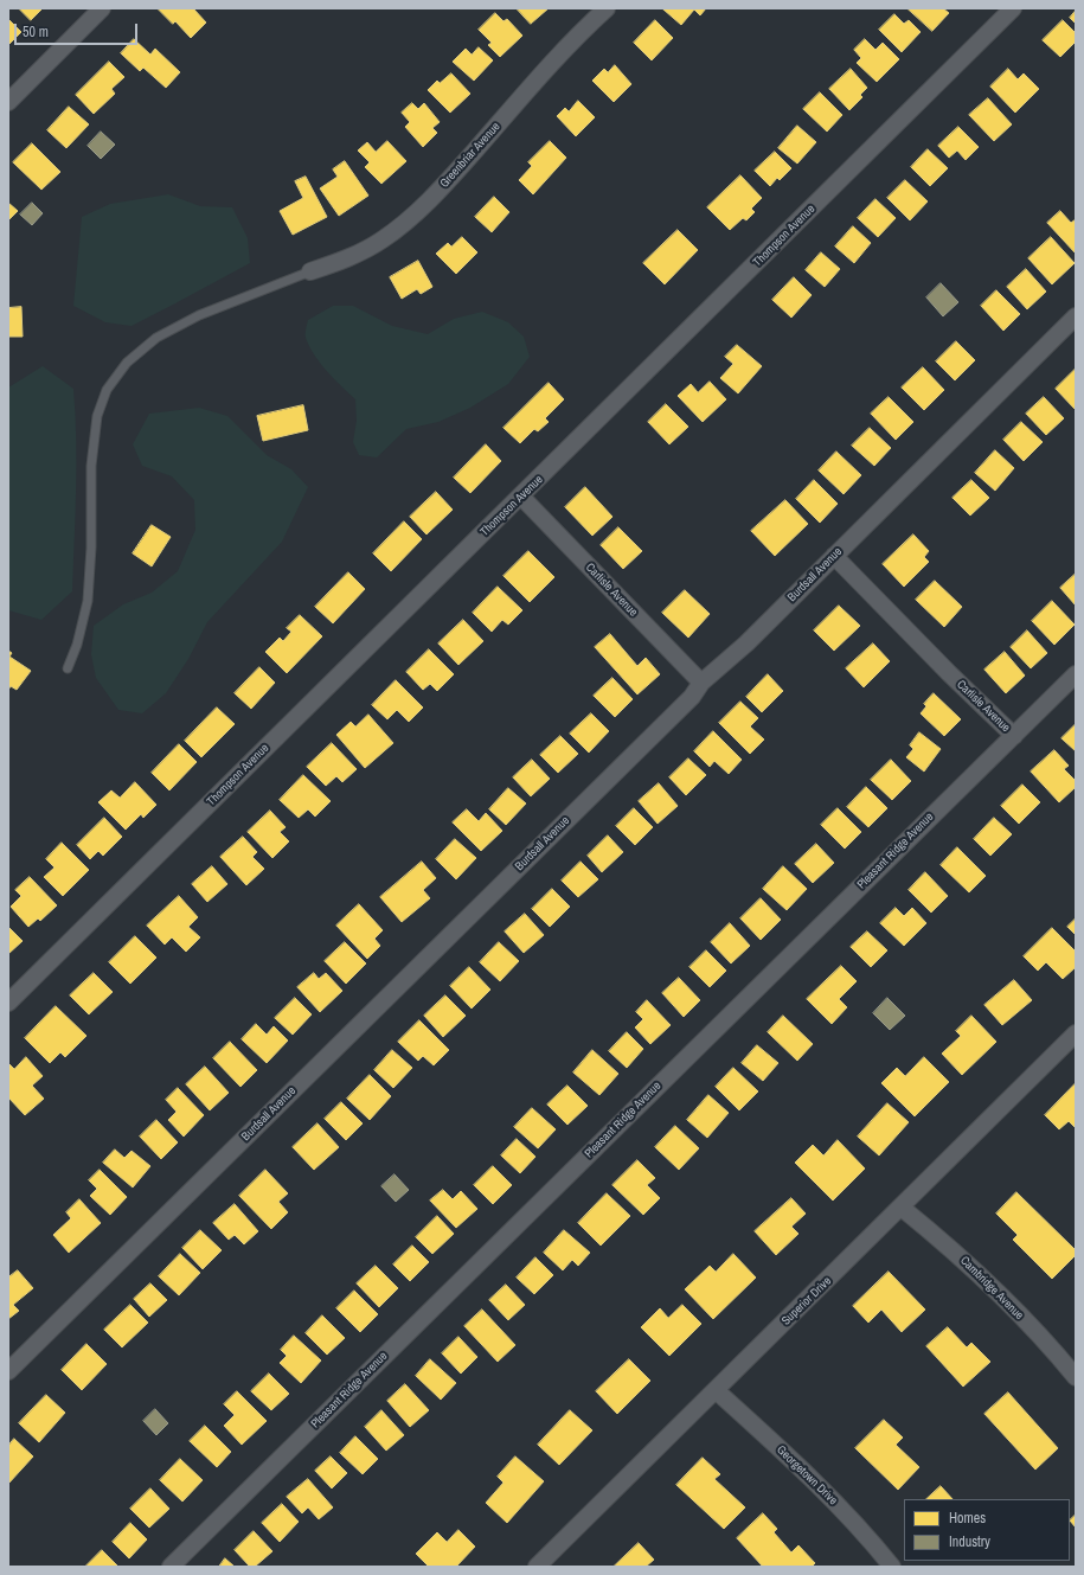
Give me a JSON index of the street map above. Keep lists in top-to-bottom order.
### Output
{
  "streets": {
    "street": [
      "Greenbriar Avenue",
      "Thompson Avenue",
      "Burdsall Avenue",
      "Carlisle Avenue",
      "Pleasant Ridge Avenue",
      "Cambridge Avenue",
      "Superior Drive",
      "Georgetown Drive"
    ]
  },
  "crossings": [
    ["Thompson Avenue", "Carlisle Avenue"],
    ["Burdsall Avenue", "Carlisle Avenue"],
    ["Carlisle Avenue", "Pleasant Ridge Avenue"],
    ["Cambridge Avenue", "Superior Drive"],
    ["Superior Drive", "Georgetown Drive"]
  ],
  "legend": ["Homes", "Industry"],
  "scale_bar": "50 m"
}
